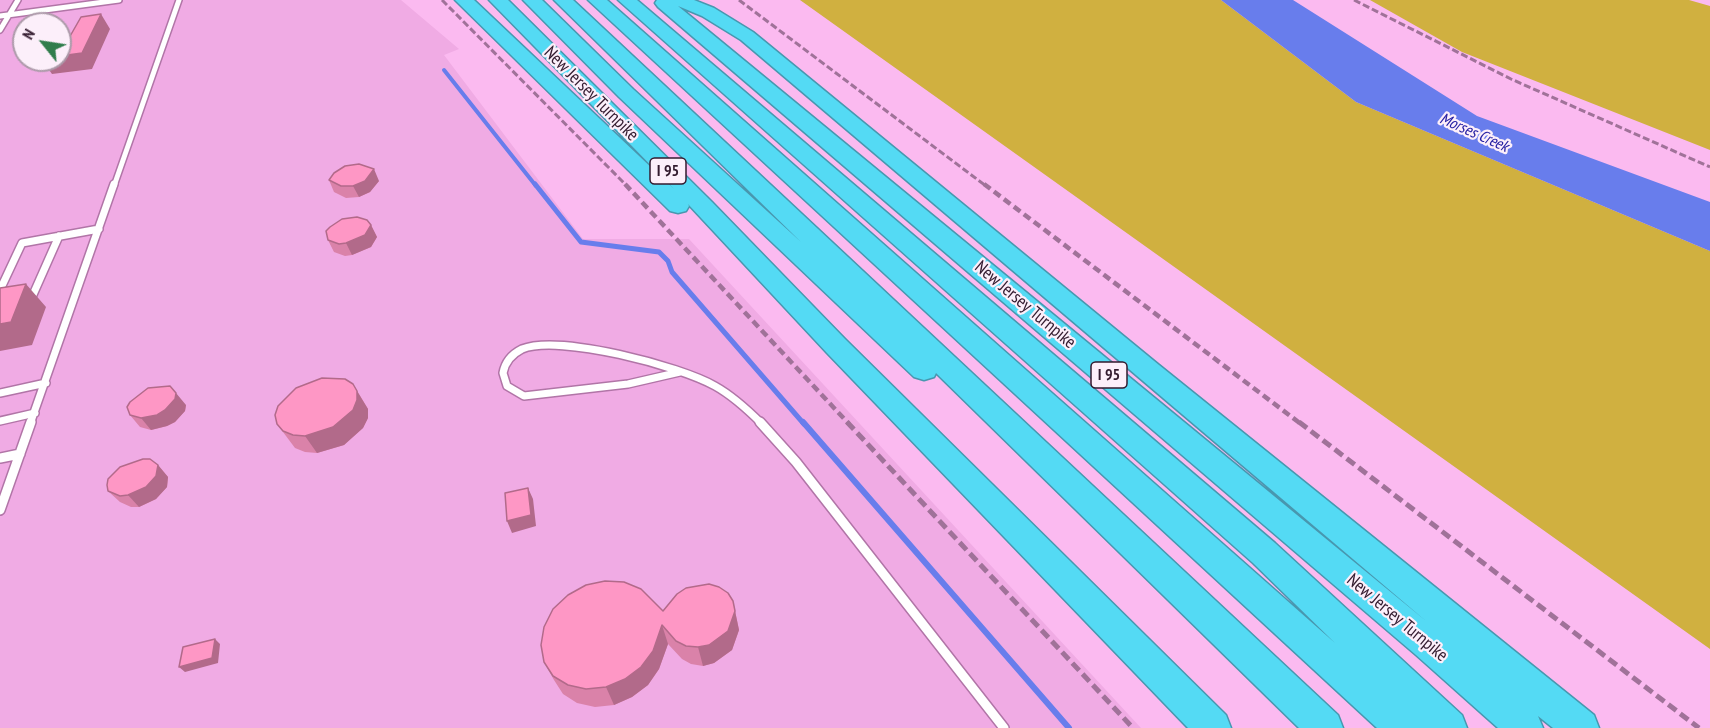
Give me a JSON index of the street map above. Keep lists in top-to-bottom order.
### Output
{
  "streets": {
    "highway": ["New Jersey Turnpike", "I 95"]
  },
  "water": ["Morses Creek"],
  "north": "top left"
}
